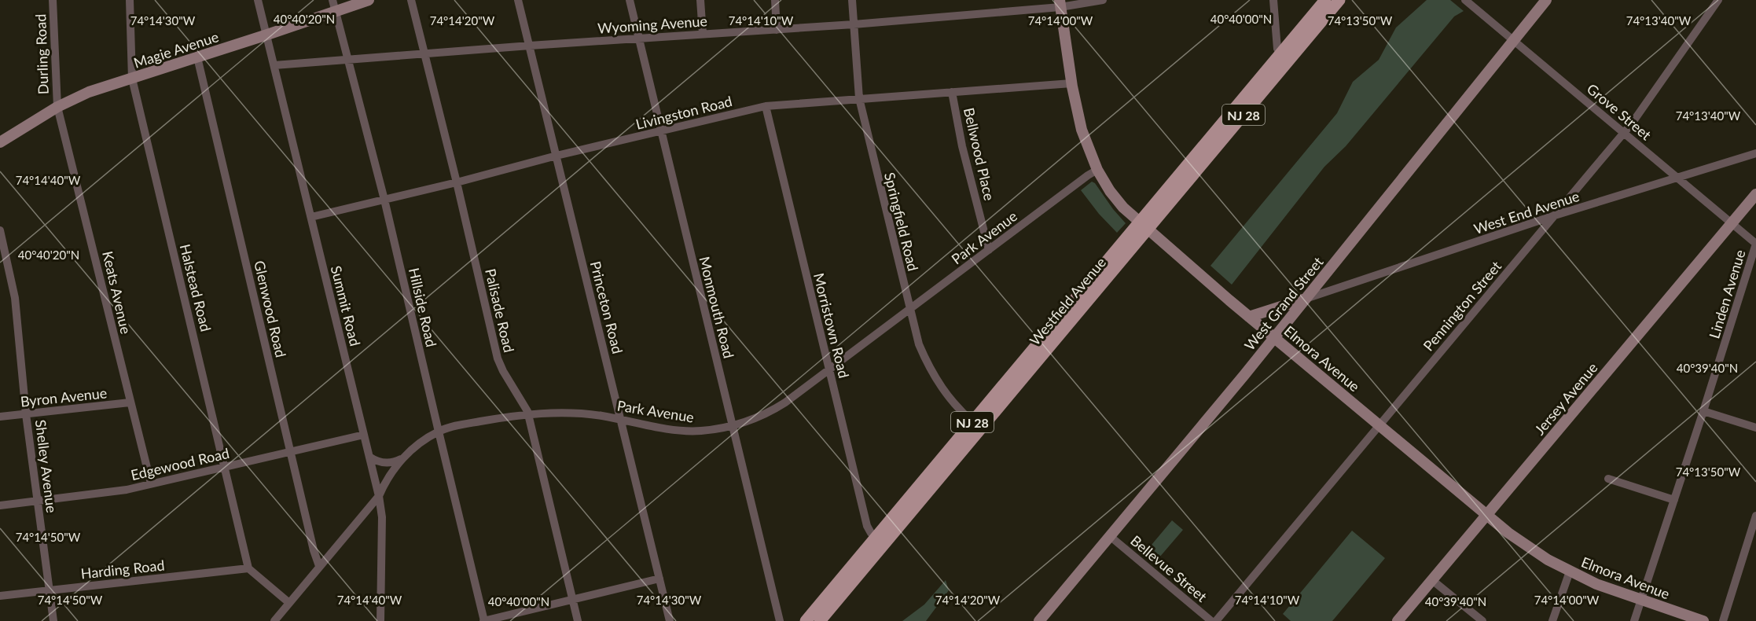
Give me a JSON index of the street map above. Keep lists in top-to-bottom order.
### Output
{
  "streets": {
    "main road": ["NJ 28", "Westfield Avenue"],
    "street": [
      "Wyoming Avenue",
      "Magie Avenue",
      "Durling Road",
      "Grove Street",
      "Livingston Road",
      "Bellwood Place",
      "West End Avenue",
      "Springfield Road",
      "Park Avenue",
      "Halstead Road",
      "Keats Avenue",
      "Linden Avenue",
      "West Grand Street",
      "Summit Road",
      "Pennington Street",
      "Hillside Road",
      "Princeton Road",
      "Monmouth Road",
      "Glenwood Road",
      "Palisade Road",
      "Morristown Road",
      "Elmora Avenue",
      "Byron Avenue",
      "Jersey Avenue",
      "Edgewood Road",
      "Shelley Avenue",
      "Bellevue Street",
      "Harding Road"
    ]
  },
  "crossings": [
    ["Wyoming Avenue", "Springfield Road"],
    ["Wyoming Avenue", "Summit Road"],
    ["Wyoming Avenue", "Hillside Road"],
    ["Wyoming Avenue", "Princeton Road"],
    ["Wyoming Avenue", "Monmouth Road"],
    ["Wyoming Avenue", "Palisade Road"],
    ["Wyoming Avenue", "Elmora Avenue"],
    ["Magie Avenue", "Durling Road"],
    ["Magie Avenue", "Halstead Road"],
    ["Magie Avenue", "Keats Avenue"],
    ["Magie Avenue", "Summit Road"],
    ["Magie Avenue", "Hillside Road"],
    ["Magie Avenue", "Glenwood Road"],
    ["Durling Road", "Keats Avenue"],
    ["Grove Street", "West End Avenue"],
    ["Grove Street", "Linden Avenue"],
    ["Grove Street", "West Grand Street"],
    ["Grove Street", "Pennington Street"],
    ["Grove Street", "Jersey Avenue"],
    ["Livingston Road", "Bellwood Place"],
    ["Livingston Road", "Springfield Road"],
    ["Livingston Road", "Summit Road"],
    ["Livingston Road", "Hillside Road"],
    ["Livingston Road", "Princeton Road"],
    ["Livingston Road", "Monmouth Road"],
    ["Livingston Road", "Palisade Road"],
    ["Livingston Road", "Morristown Road"],
    ["Livingston Road", "Elmora Avenue"],
    ["Bellwood Place", "Park Avenue"],
    ["West End Avenue", "West Grand Street"],
    ["West End Avenue", "Pennington Street"],
    ["Springfield Road", "Park Avenue"],
    ["Springfield Road", "Westfield Avenue"],
    ["Park Avenue", "Summit Road"],
    ["Park Avenue", "Hillside Road"],
    ["Park Avenue", "Princeton Road"],
    ["Park Avenue", "Monmouth Road"],
    ["Park Avenue", "Glenwood Road"],
    ["Park Avenue", "Palisade Road"],
    ["Park Avenue", "Morristown Road"],
    ["Park Avenue", "Elmora Avenue"],
    ["Halstead Road", "Edgewood Road"],
    ["Halstead Road", "Harding Road"],
    ["Keats Avenue", "Byron Avenue"],
    ["Keats Avenue", "Edgewood Road"],
    ["Linden Avenue", "Elmora Avenue"],
    ["Westfield Avenue", "Morristown Road"],
    ["Westfield Avenue", "Elmora Avenue"],
    ["West Grand Street", "Elmora Avenue"],
    ["West Grand Street", "Bellevue Street"],
    ["Summit Road", "Edgewood Road"],
    ["Pennington Street", "Elmora Avenue"],
    ["Glenwood Road", "Edgewood Road"],
    ["Elmora Avenue", "Jersey Avenue"],
    ["Byron Avenue", "Shelley Avenue"],
    ["Edgewood Road", "Shelley Avenue"],
    ["Shelley Avenue", "Harding Road"]
  ],
  "coordinates": [
    "40°40'20\"N",
    "40°40'00\"N",
    "74°14'30\"W",
    "74°14'20\"W",
    "74°14'10\"W",
    "74°14'00\"W",
    "74°13'50\"W",
    "74°13'40\"W",
    "74°14'40\"W",
    "40°39'40\"N",
    "74°14'50\"W"
  ]
}
